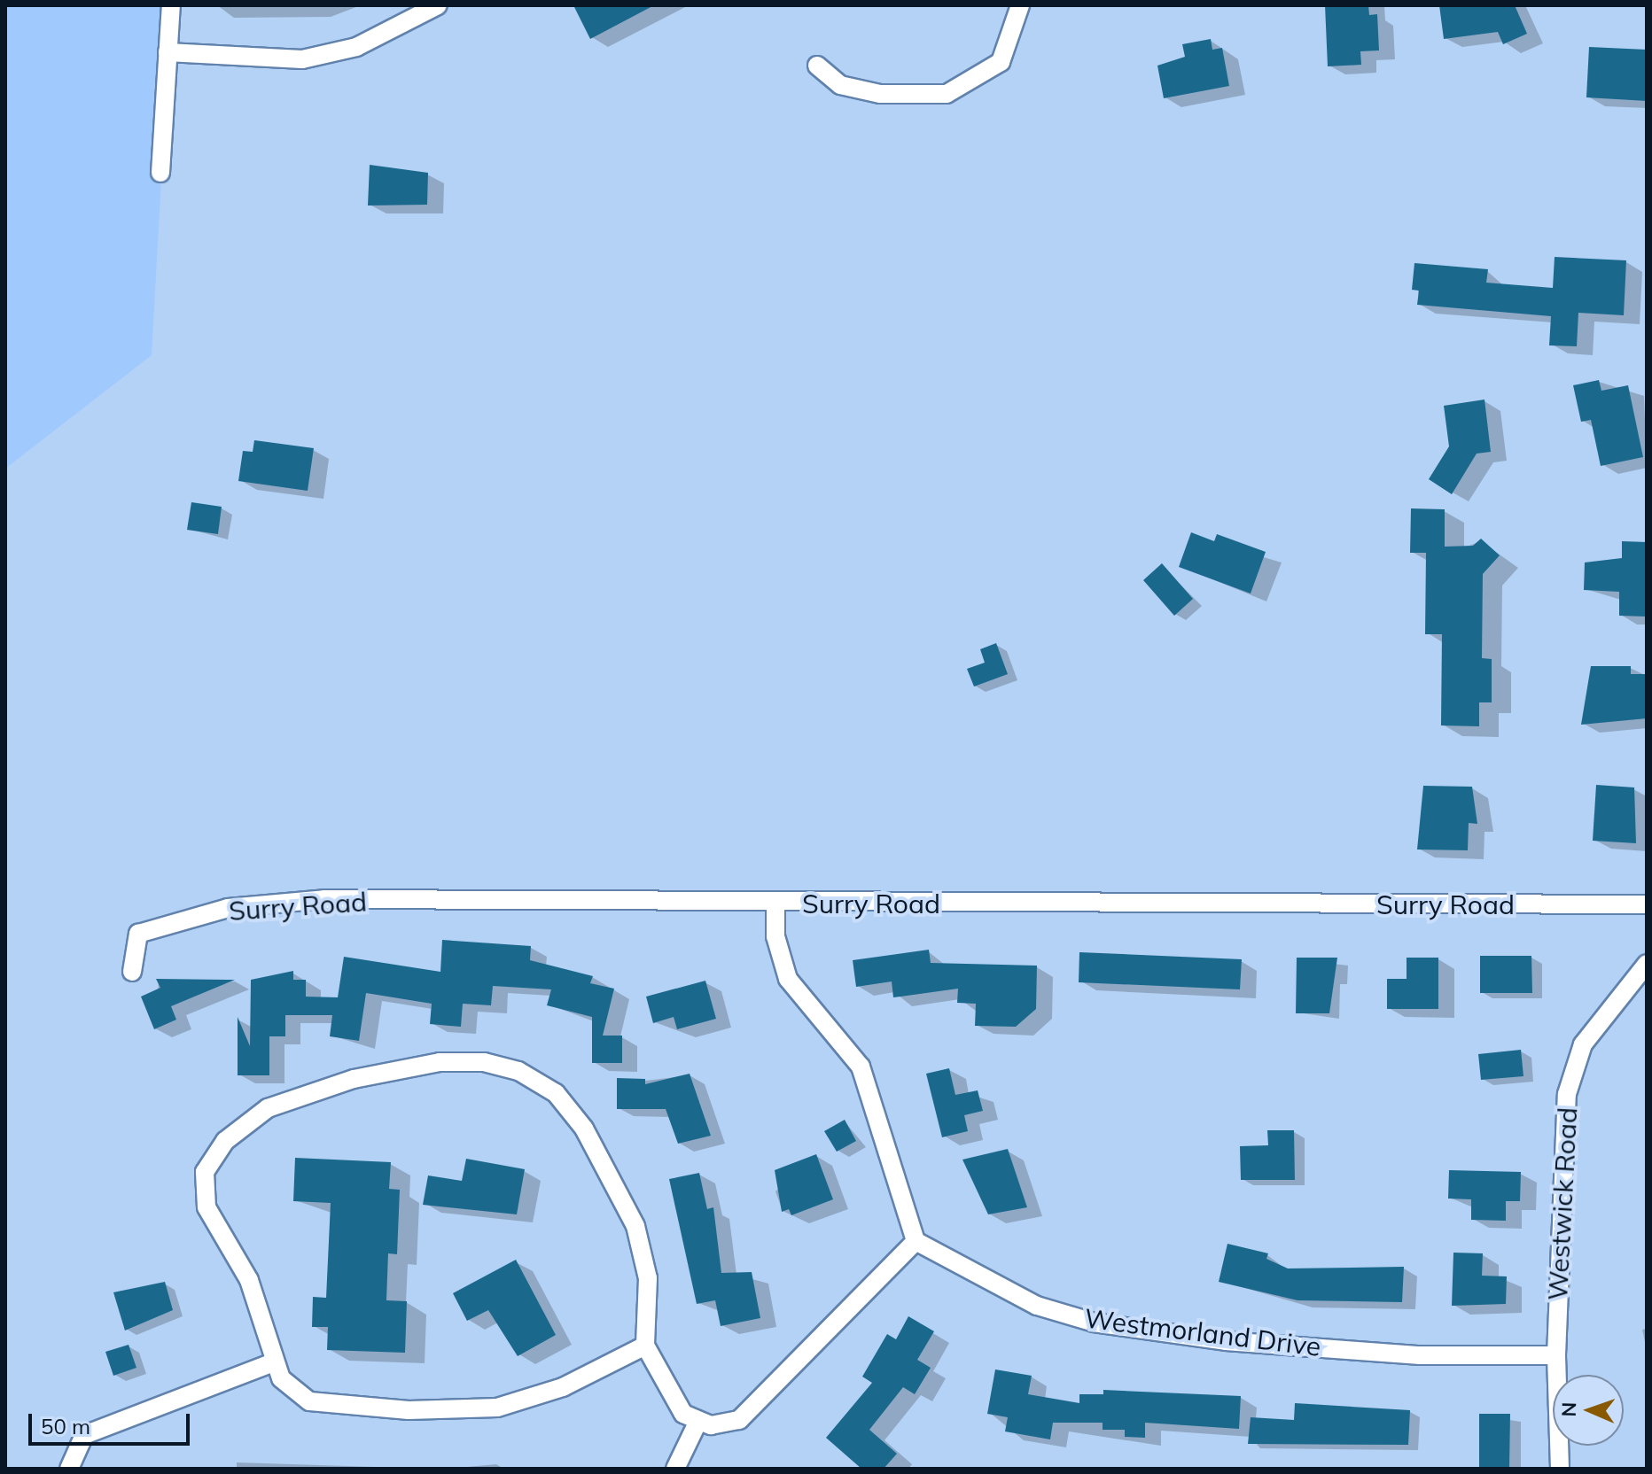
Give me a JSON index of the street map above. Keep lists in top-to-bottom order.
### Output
{
  "streets": {
    "street": ["Surry Road", "Westwick Road", "Westmorland Drive"]
  },
  "crossings": [
    ["Westwick Road", "Westmorland Drive"]
  ],
  "scale_bar": "50 m",
  "north": "left"
}
